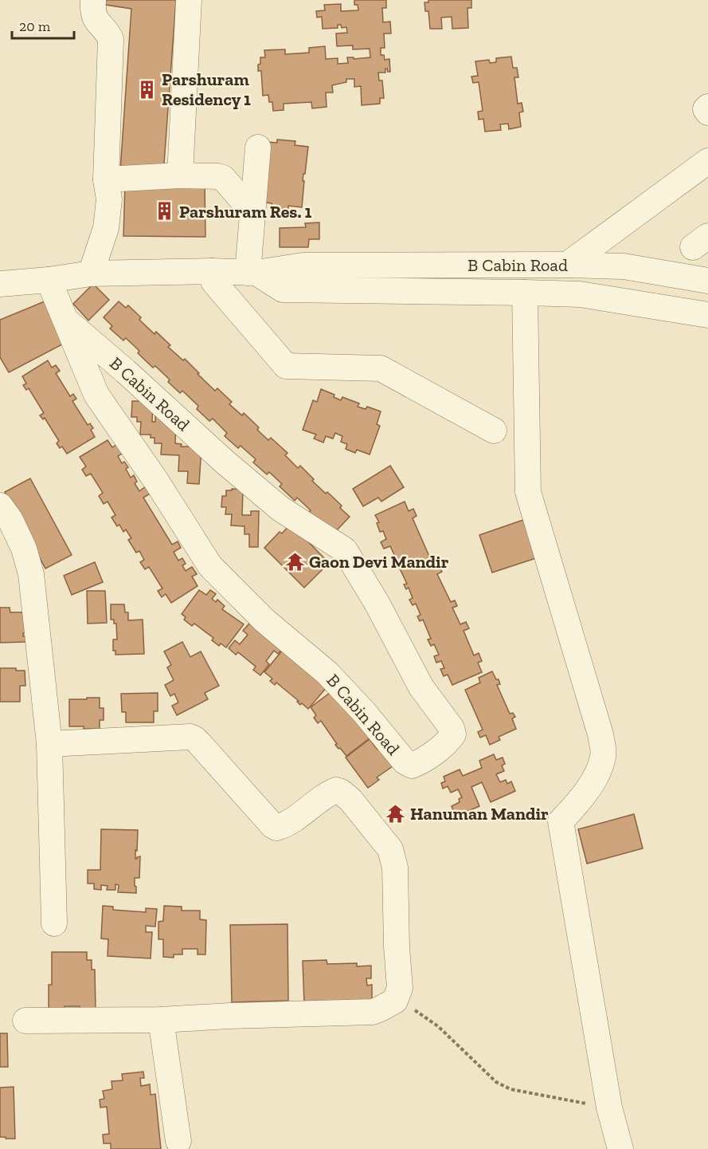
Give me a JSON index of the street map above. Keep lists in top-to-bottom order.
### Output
{
  "streets": {
    "street": ["B Cabin Road"]
  },
  "places": {
    "building": ["Parshuram Residency 1", "Parshuram Res. 1"],
    "temple": ["Gaon Devi Mandir", "Hanuman Mandir"]
  },
  "scale_bar": "20 m"
}
